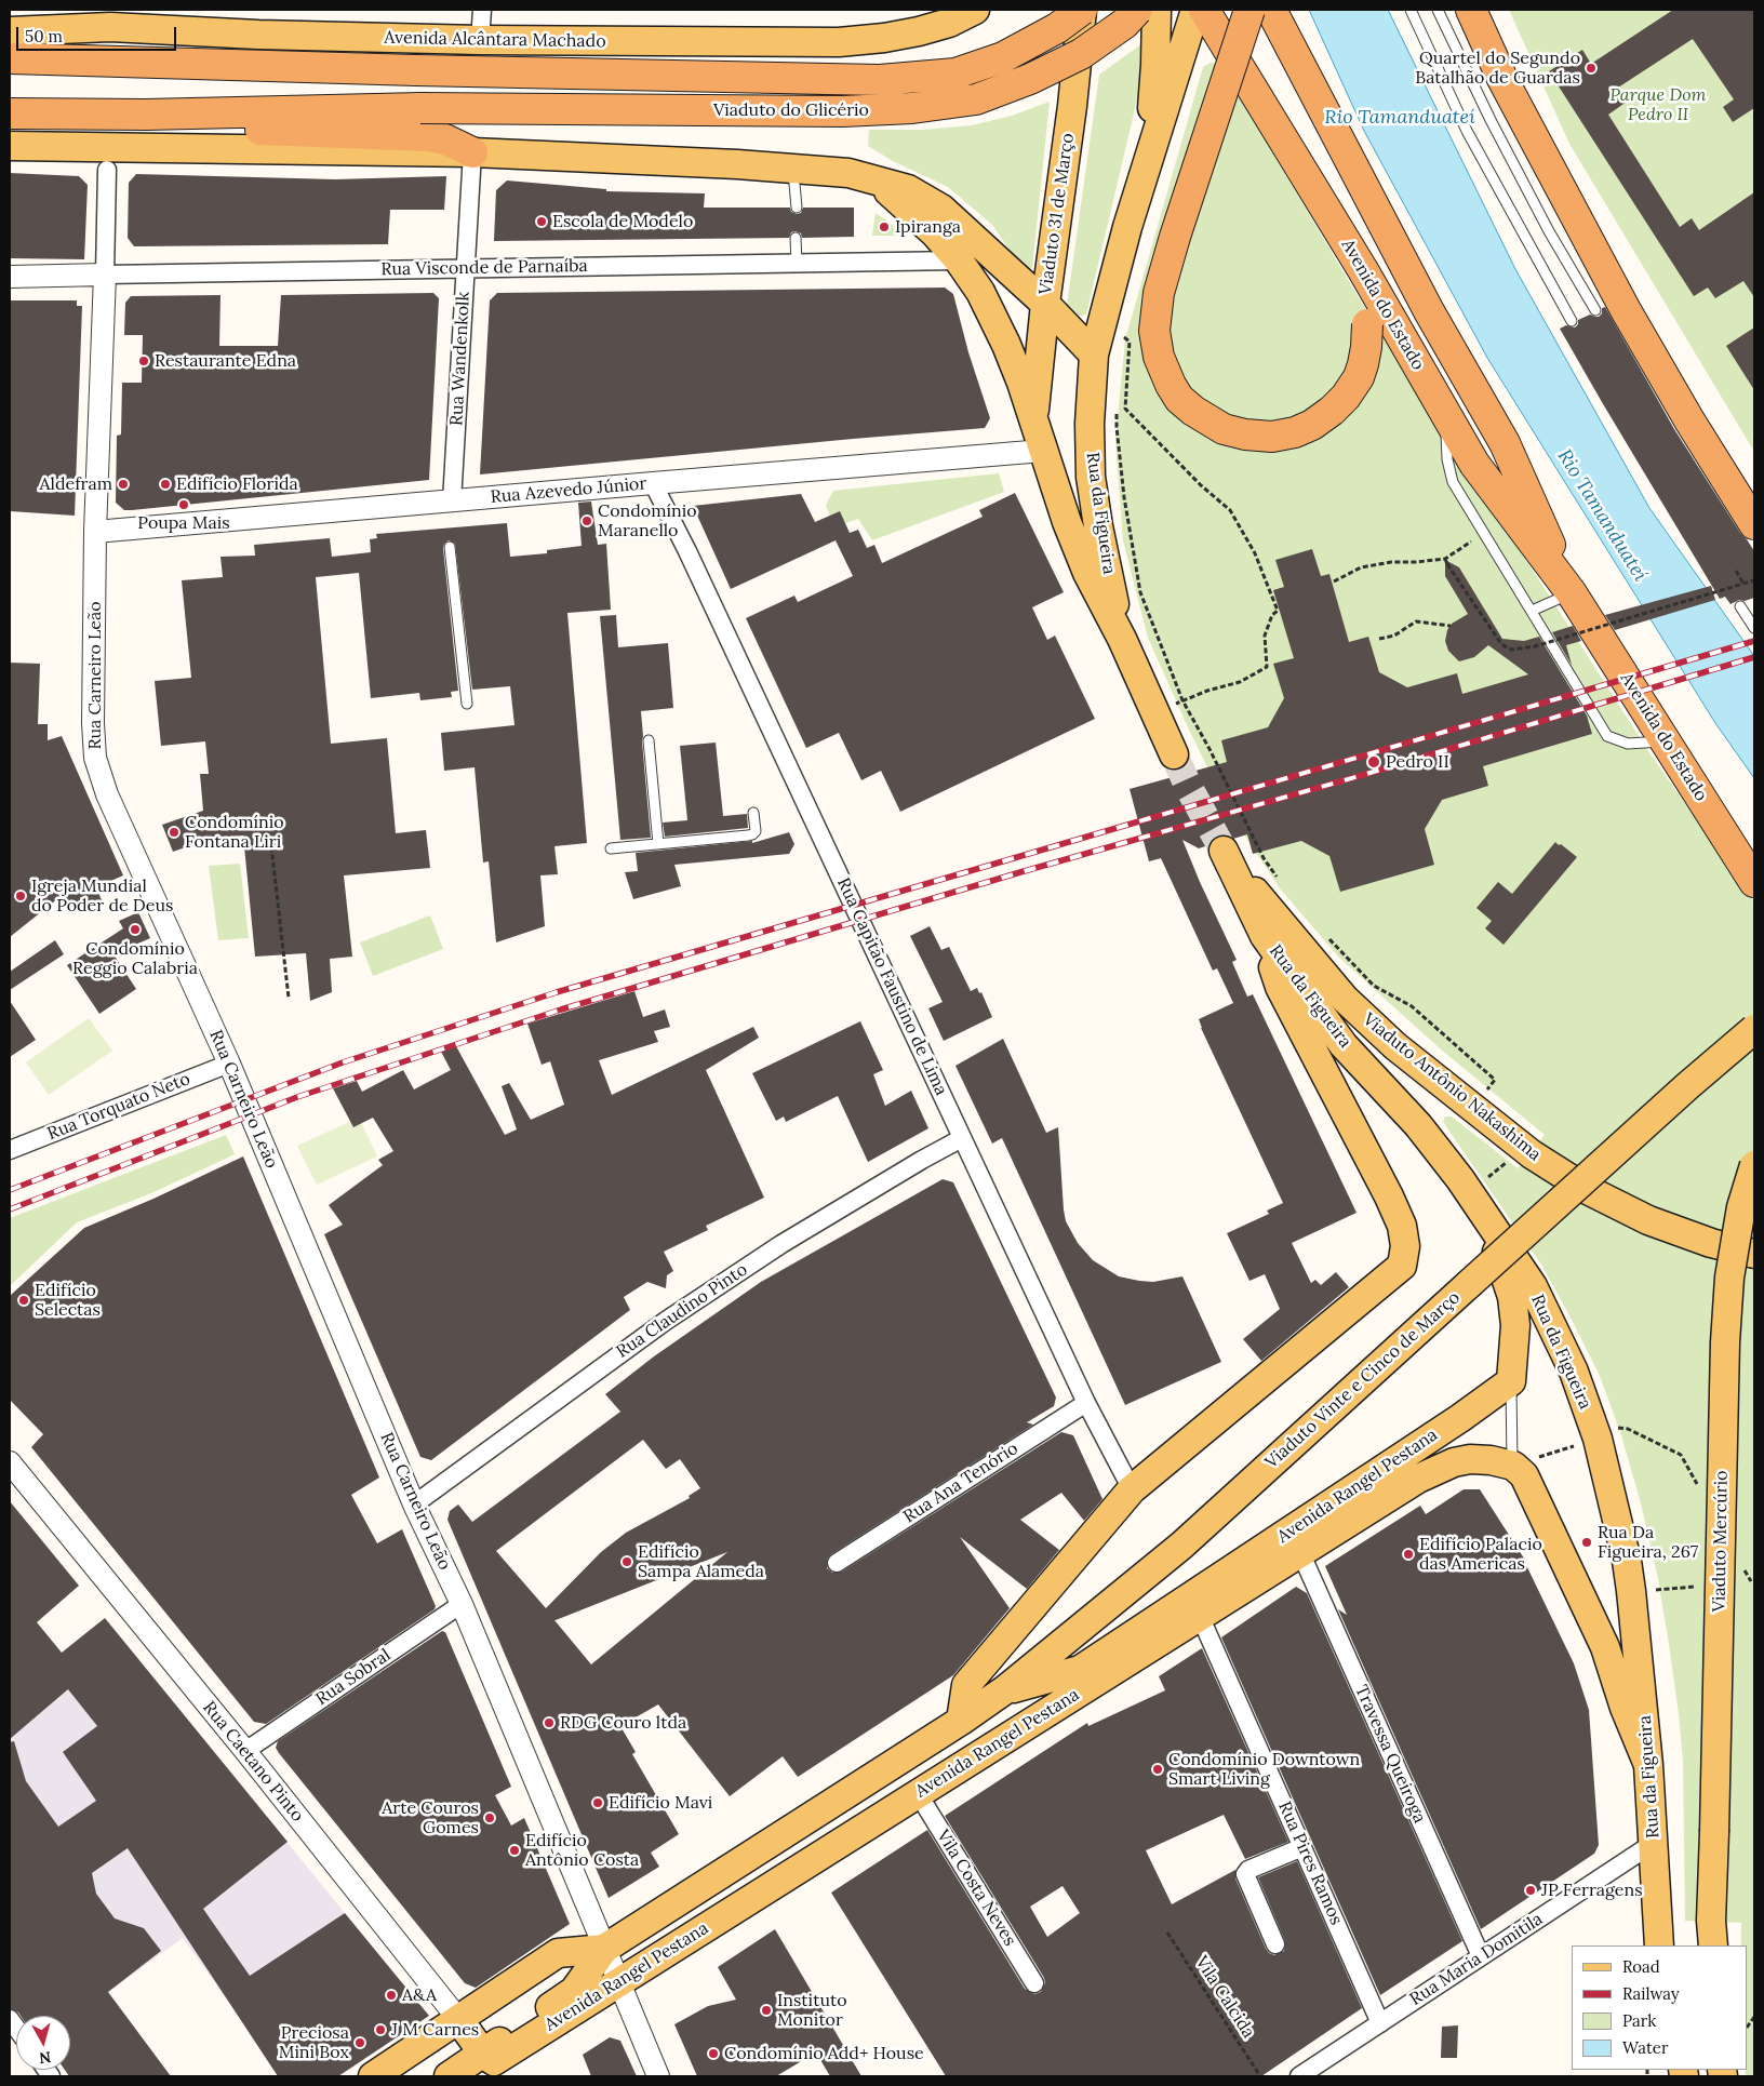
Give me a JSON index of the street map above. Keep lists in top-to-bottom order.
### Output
{
  "streets": {
    "highway": ["Avenida Alcântara Machado", "Viaduto do Glicério", "Avenida do Estado"],
    "main road": [
      "Viaduto 31 de Março",
      "Rua da Figueira",
      "Viaduto Antônio Nakashima",
      "Viaduto Vinte e Cinco de Março",
      "Avenida Rangel Pestana",
      "Viaduto Mercúrio",
      "Rua Caetano Pinto"
    ],
    "street": [
      "Rua Visconde de Parnaíba",
      "Rua Wandenkolk",
      "Rua Azevedo Júnior",
      "Rua Carneiro Leão",
      "Rua Capitão Faustino de Lima",
      "Rua Torquato Neto",
      "Rua Claudino Pinto",
      "Rua Ana Tenório",
      "Rua Sobral",
      "Travessa Queiroga",
      "Rua Pires Ramos",
      "Vila Costa Neves",
      "Rua Maria Domitila"
    ],
    "path": ["Vila Calcida"]
  },
  "crossings": [
    ["Avenida Alcântara Machado", "Viaduto do Glicério"],
    ["Viaduto do Glicério", "Viaduto 31 de Março"],
    ["Viaduto 31 de Março", "Rua da Figueira"],
    ["Rua Visconde de Parnaíba", "Rua Wandenkolk"],
    ["Rua Visconde de Parnaíba", "Rua da Figueira"],
    ["Rua Visconde de Parnaíba", "Rua Carneiro Leão"],
    ["Rua Wandenkolk", "Rua Azevedo Júnior"],
    ["Rua Azevedo Júnior", "Rua da Figueira"],
    ["Rua Azevedo Júnior", "Rua Carneiro Leão"],
    ["Rua Azevedo Júnior", "Rua Capitão Faustino de Lima"],
    ["Rua da Figueira", "Viaduto Antônio Nakashima"],
    ["Rua da Figueira", "Rua Maria Domitila"],
    ["Rua Carneiro Leão", "Rua Torquato Neto"],
    ["Rua Carneiro Leão", "Rua Claudino Pinto"],
    ["Rua Carneiro Leão", "Avenida Rangel Pestana"],
    ["Rua Carneiro Leão", "Rua Sobral"],
    ["Rua Capitão Faustino de Lima", "Rua Claudino Pinto"],
    ["Rua Capitão Faustino de Lima", "Rua Ana Tenório"],
    ["Viaduto Vinte e Cinco de Março", "Avenida Rangel Pestana"],
    ["Avenida Rangel Pestana", "Travessa Queiroga"],
    ["Avenida Rangel Pestana", "Rua Caetano Pinto"],
    ["Avenida Rangel Pestana", "Rua Pires Ramos"],
    ["Avenida Rangel Pestana", "Vila Costa Neves"],
    ["Rua Sobral", "Rua Caetano Pinto"],
    ["Travessa Queiroga", "Rua Maria Domitila"],
    ["Rua Pires Ramos", "Rua Maria Domitila"]
  ],
  "water": ["Rio Tamanduateí"],
  "parks": ["Parque Dom Pedro II"],
  "places": [
    "Quartel do Segundo Batalhão de Guardas",
    "Escola de Modelo",
    "Ipiranga",
    "Restaurante Edna",
    "Aldefram",
    "Edifício Florida",
    "Poupa Mais",
    "Condomínio Maranello",
    "Pedro II",
    "Condomínio Fontana Liri",
    "Igreja Mundial do Poder de Deus",
    "Condomínio Reggio Calabria",
    "Edifício Selectas",
    "Rua Da Figueira, 267",
    "Edifício Palacio das Americas",
    "Edifício Sampa Alameda",
    "RDG Couro ltda",
    "Condomínio Downtown Smart Living",
    "Edifício Mavi",
    "Arte Couros Gomes",
    "Edifício Antônio Costa",
    "JP Ferragens",
    "A&A",
    "Instituto Monitor",
    "J M Carnes",
    "Preciosa Mini Box",
    "Condomínio Add+ House"
  ],
  "legend": [
    "Road",
    "Railway",
    "Park",
    "Water"
  ],
  "scale_bar": "50 m",
  "north": "bottom"
}
